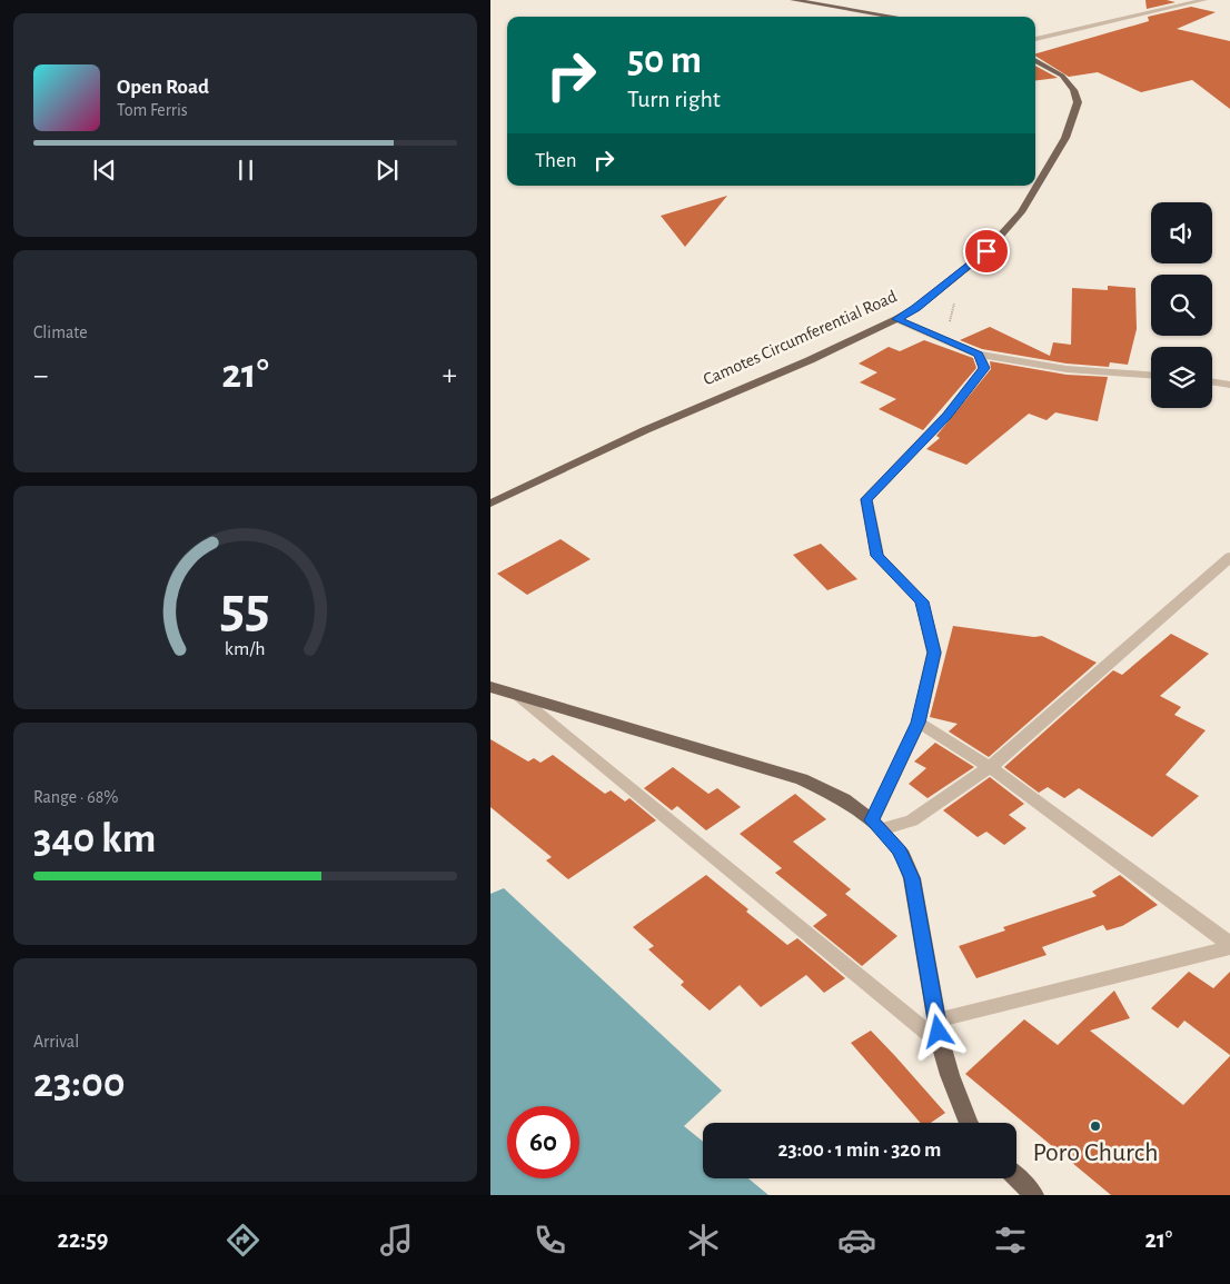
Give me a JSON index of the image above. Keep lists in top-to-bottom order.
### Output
{
  "streets": {
    "main road": ["Camotes Circumferential Road"]
  },
  "places": ["Poro Church"],
  "page": {
    "turn": ["50 m", "Turn right"],
    "song": ["Open Road", "Tom Ferris"],
    "then": "Then",
    "tile": [
      "Climate",
      ["Range · 68%", "340 km"],
      ["Arrival", "23:00"]
    ],
    "heat": ["−", "21°", "+"],
    "limit": "60",
    "trip": "23:00 · 1 min · 320 m",
    "tabs": ["22:59", "21°"],
    "gauge": ["55", "km/h"]
  }
}
